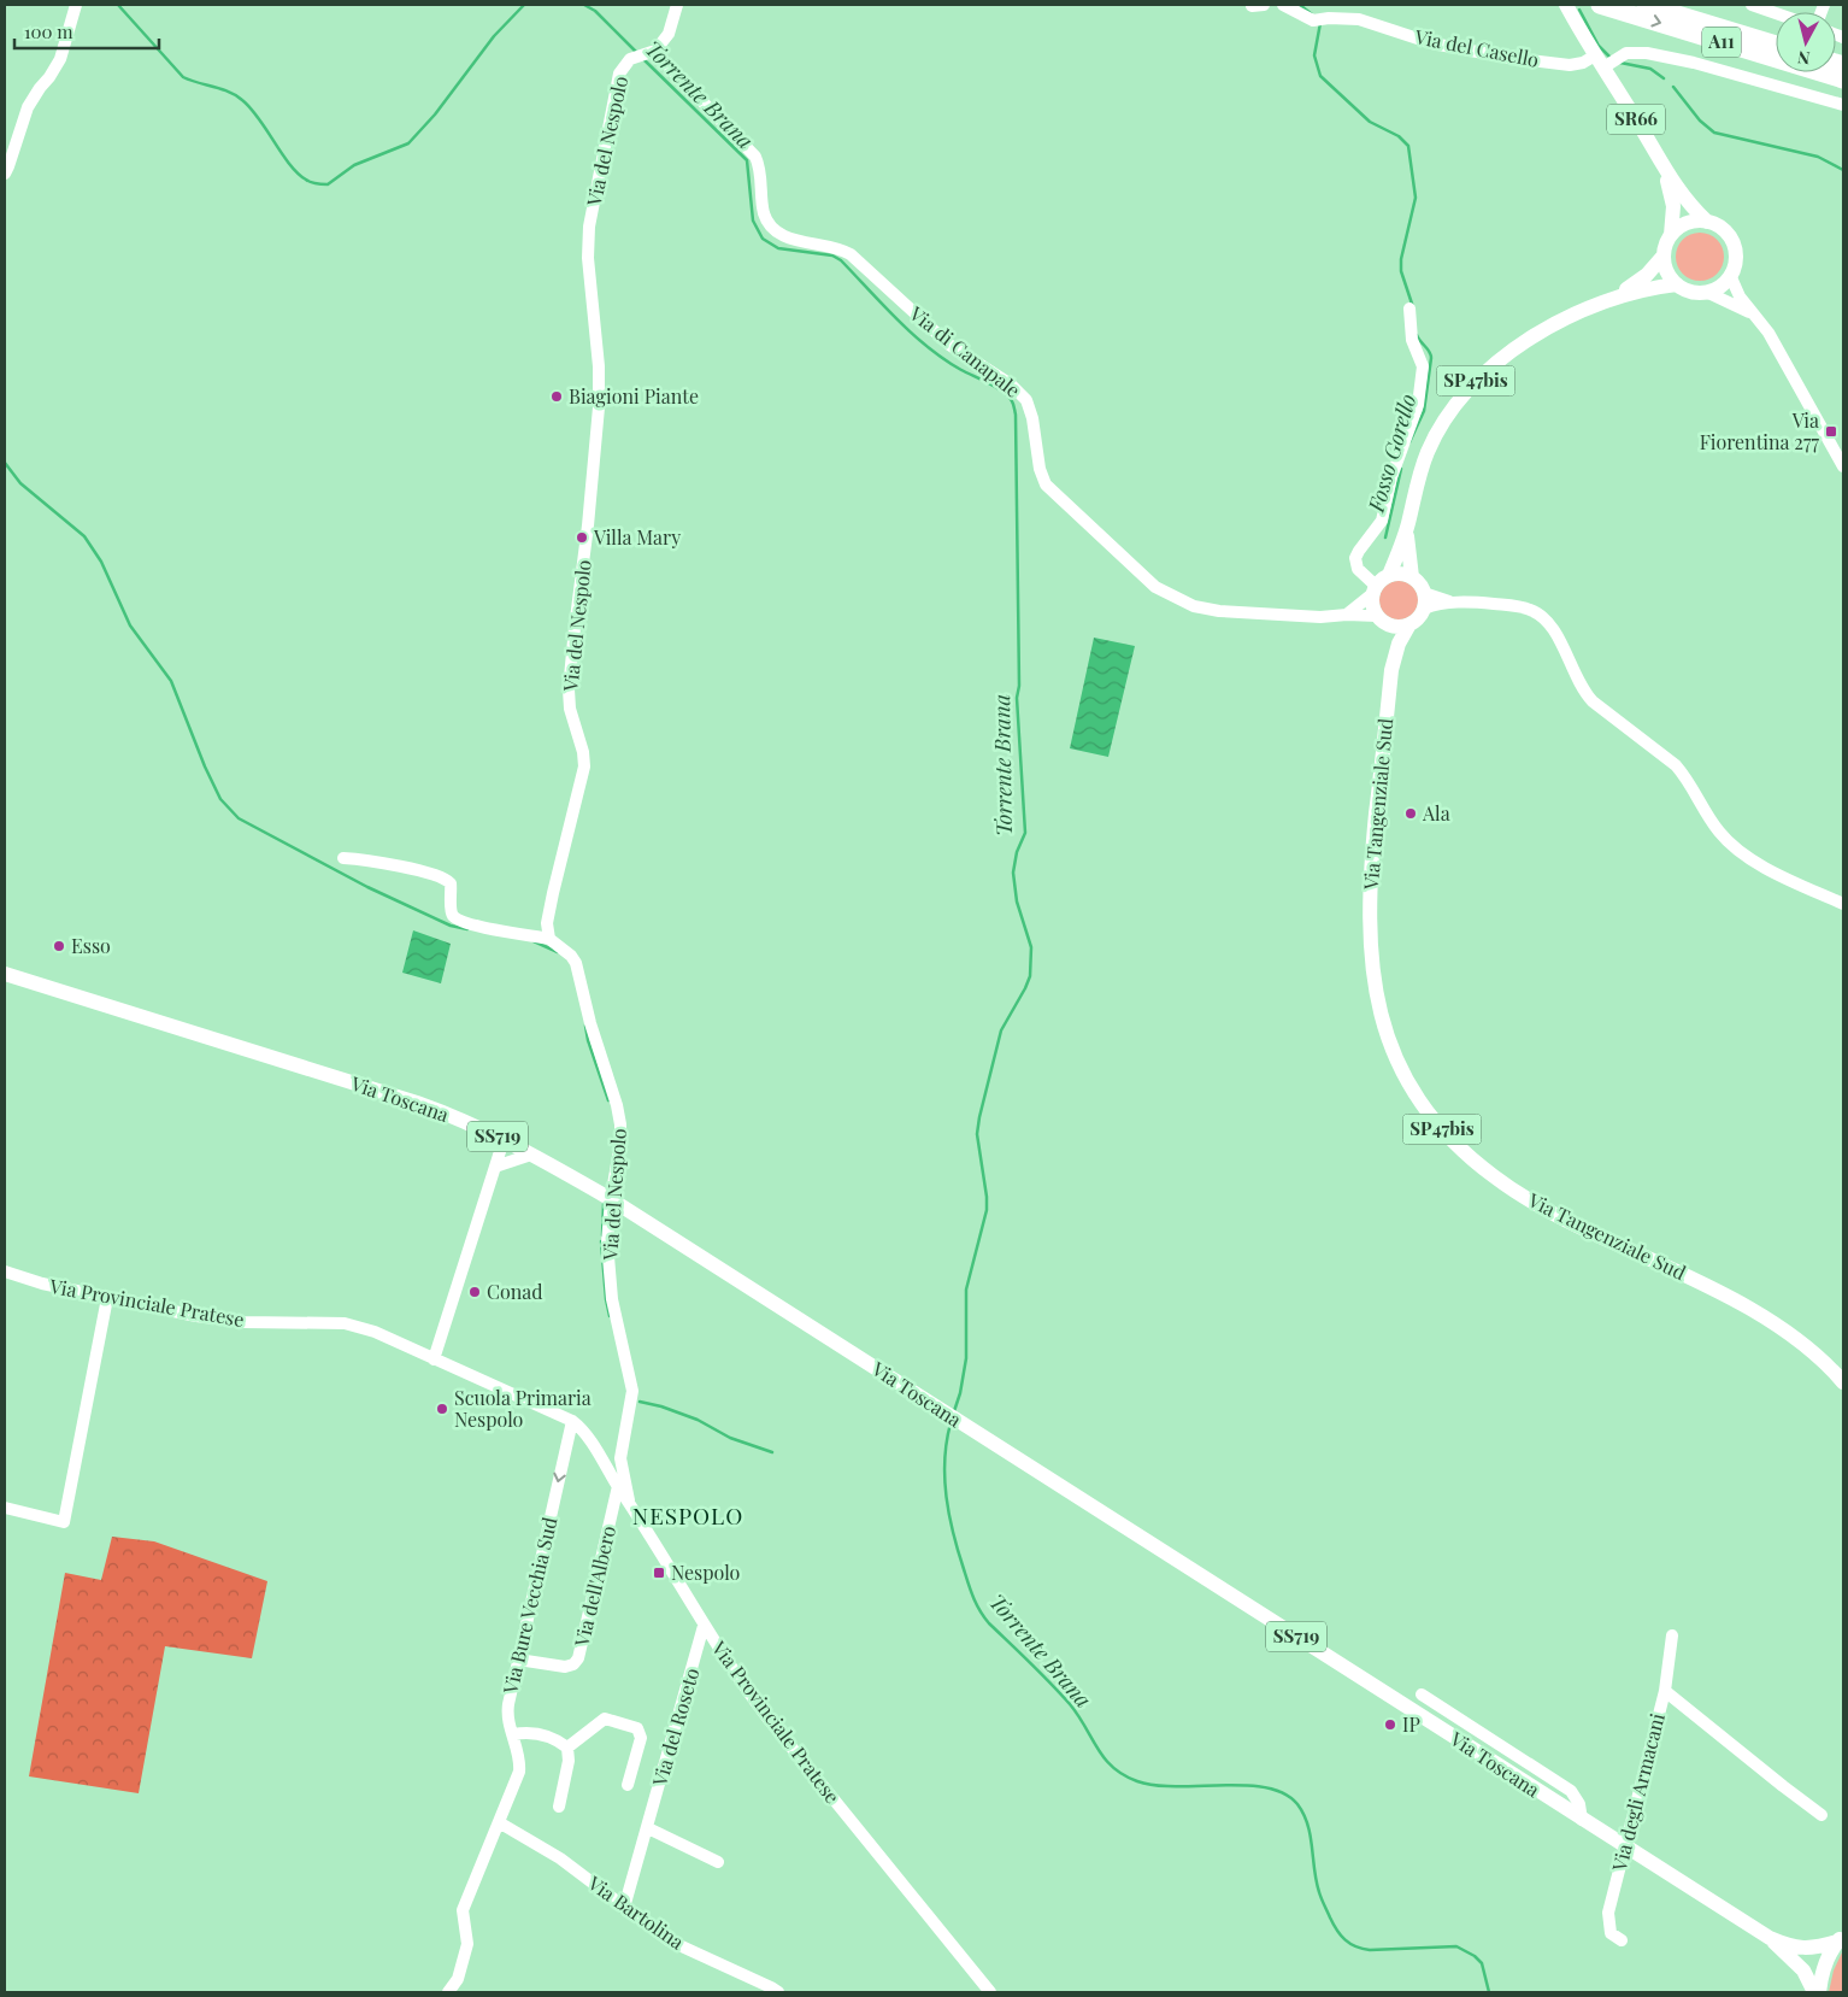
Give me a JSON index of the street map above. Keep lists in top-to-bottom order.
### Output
{
  "streets": {
    "highway": ["A11"],
    "main road": [
      "SR66",
      "SP47bis",
      "Via Tangenziale Sud",
      "Via Toscana",
      "SS719"
    ],
    "street": [
      "Via del Casello",
      "Via del Nespolo",
      "Via di Canapale",
      "Via Provinciale Pratese",
      "Via dell'Albero",
      "Via Bure Vecchia Sud",
      "Via del Roseto",
      "Via degli Armacani",
      "Via Bartolina"
    ]
  },
  "crossings": [
    ["Via del Casello", "SR66"],
    ["SR66", "SP47bis"],
    ["Via del Nespolo", "Via di Canapale"],
    ["Via del Nespolo", "Via Toscana"],
    ["Via del Nespolo", "Via Provinciale Pratese"],
    ["Via di Canapale", "SP47bis"],
    ["Via di Canapale", "Via Tangenziale Sud"],
    ["SP47bis", "Via Tangenziale Sud"],
    ["Via Toscana", "SS719"],
    ["Via Toscana", "Via degli Armacani"],
    ["Via Provinciale Pratese", "Via dell'Albero"],
    ["Via Provinciale Pratese", "Via Bure Vecchia Sud"],
    ["Via Provinciale Pratese", "Via del Roseto"],
    ["Via dell'Albero", "Via Bure Vecchia Sud"],
    ["Via Bure Vecchia Sud", "Via Bartolina"],
    ["Via del Roseto", "Via Bartolina"]
  ],
  "one_way": ["Via Bure Vecchia Sud"],
  "districts": ["NESPOLO"],
  "water": ["Torrente Brana", "Fosso Gorello"],
  "places": {
    "other": [
      "Biagioni Piante",
      "Villa Mary",
      "Ala",
      "Esso",
      "Conad",
      "Scuola Primaria Nespolo",
      "IP"
    ],
    "transit": ["Via Fiorentina 277", "Nespolo"]
  },
  "scale_bar": "100 m",
  "north": "bottom"
}
